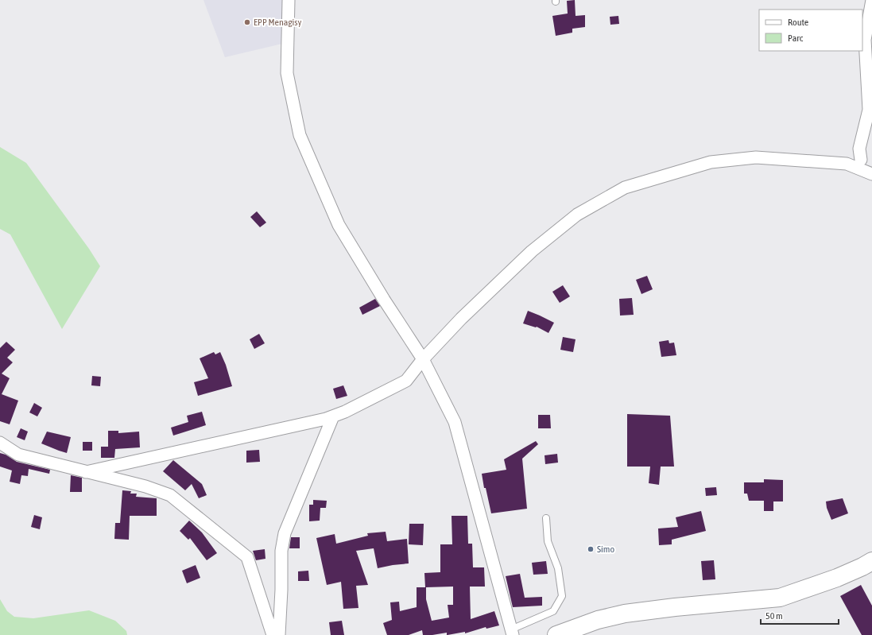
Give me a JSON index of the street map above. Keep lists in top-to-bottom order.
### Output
{
  "places": ["EPP Menagisy", "Simo"],
  "legend": ["Route", "Parc"],
  "scale_bar": "50 m"
}
